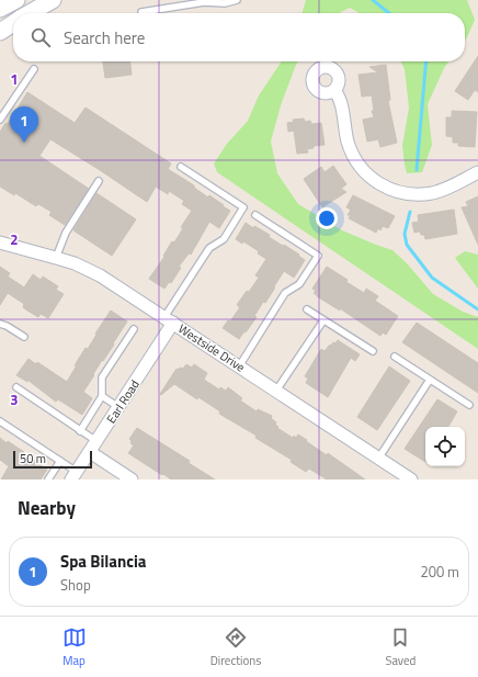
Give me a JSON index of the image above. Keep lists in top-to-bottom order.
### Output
{
  "streets": {
    "street": ["Westside Drive", "Earl Road"]
  },
  "crossings": [
    ["Westside Drive", "Earl Road"]
  ],
  "scale_bar": "50 m",
  "page": {
    "search": "Search here",
    "pins": "1",
    "scale": "50 m",
    "heading": "Nearby",
    "list": [
      {
        "mark": "1",
        "name": "Spa Bilancia",
        "note": "Shop",
        "value": "200 m"
      }
    ],
    "nav": ["Map", "Directions", "Saved"]
  },
  "grid": {
    "rows": ["1", "2", "3"]
  }
}
